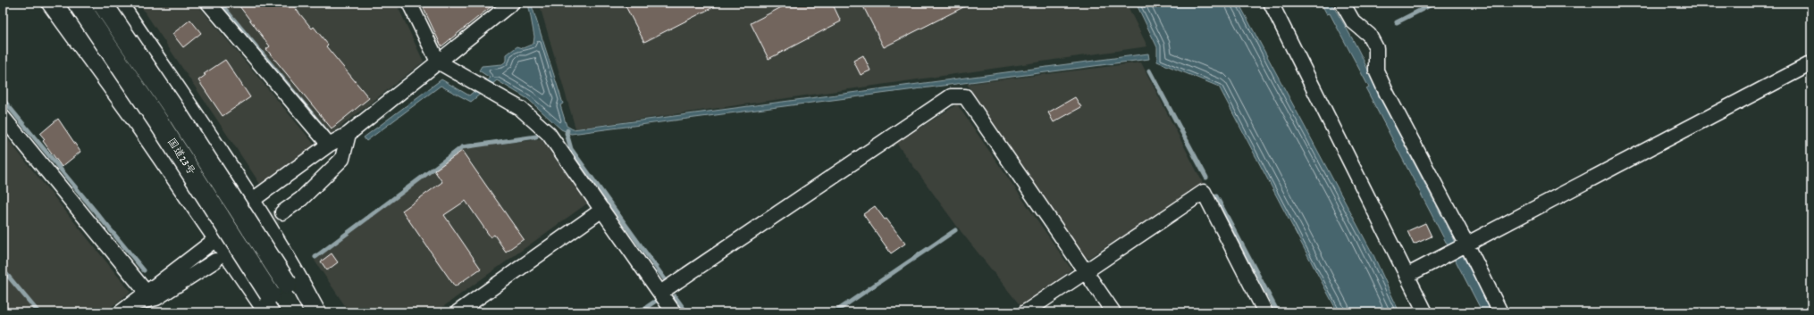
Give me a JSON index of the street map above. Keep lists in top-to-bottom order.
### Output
{
  "streets": {
    "highway": ["国道23号"]
  }
}
